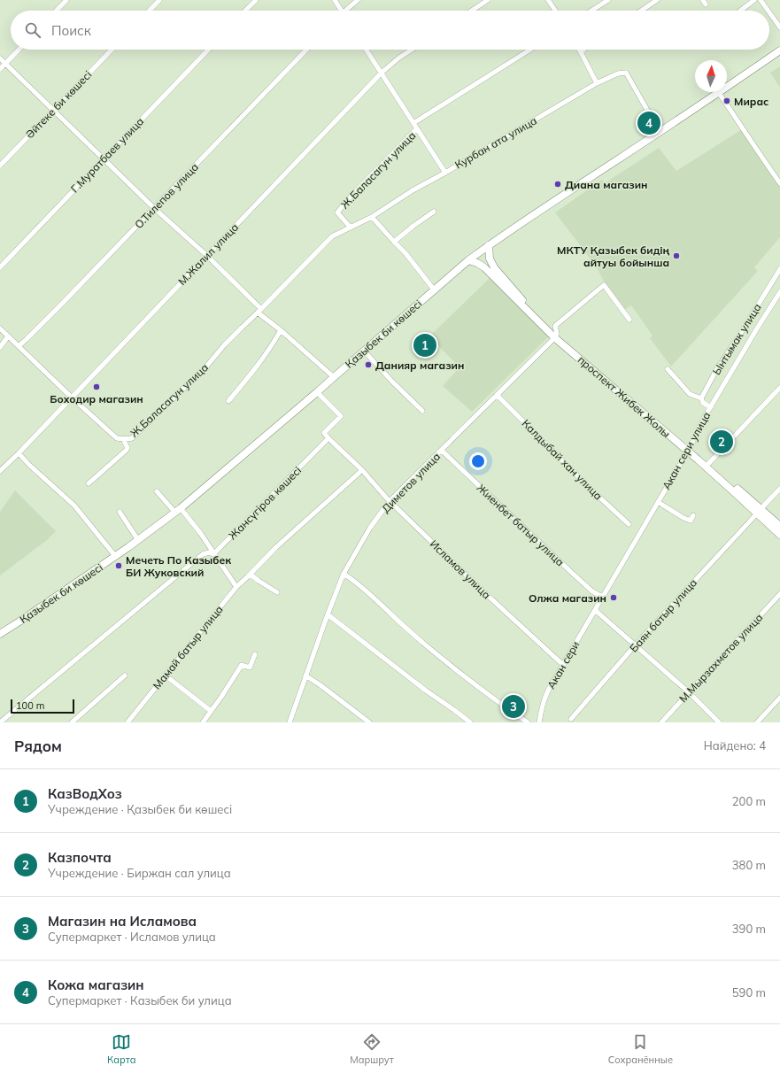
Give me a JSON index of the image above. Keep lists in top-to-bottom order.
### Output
{
  "streets": {
    "main road": ["Қазыбек би көшесі", "проспект Жибек Жолы"],
    "street": [
      "Әйтеке би көшесі",
      "Курбан ата улица",
      "Г.Муратбаев улица",
      "Ж.Баласагун улица",
      "О.Тилепов улица",
      "М.Жалил улица",
      "Ынтымак улица",
      "Акан сери улица",
      "Калдыбай хан улица",
      "Диметов улица",
      "Жансүгіров көшесі",
      "Жиенбет батыр улица",
      "Исламов улица",
      "Баян батыр улица",
      "Мамай батыр улица",
      "М.Мырзахметов улица",
      "Акан сери"
    ]
  },
  "crossings": [
    ["Курбан ата улица", "Ж.Баласагун улица"],
    ["Курбан ата улица", "Қазыбек би көшесі"],
    ["Қазыбек би көшесі", "проспект Жибек Жолы"],
    ["Қазыбек би көшесі", "Жансүгіров көшесі"],
    ["проспект Жибек Жолы", "Акан сери улица"],
    ["проспект Жибек Жолы", "Диметов улица"],
    ["проспект Жибек Жолы", "Баян батыр улица"],
    ["Акан сери улица", "Жиенбет батыр улица"],
    ["Акан сери улица", "Акан сери"],
    ["Калдыбай хан улица", "Диметов улица"],
    ["Диметов улица", "Жиенбет батыр улица"],
    ["Диметов улица", "Исламов улица"],
    ["Жансүгіров көшесі", "Исламов улица"],
    ["Исламов улица", "Мамай батыр улица"],
    ["Исламов улица", "Акан сери"]
  ],
  "places": [
    "Мирас",
    "Диана магазин",
    "МКТУ Қазыбек бидің айтуы бойынша",
    "Данияр магазин",
    "Боходир магазин",
    "Мечеть По Казыбек БИ Жуковский",
    "Олжа магазин"
  ],
  "scale_bar": "100 m",
  "north": "top",
  "page": {
    "search": "Поиск",
    "pins": [
      "4",
      "1",
      "2",
      "3"
    ],
    "scale": "100 m",
    "heading": ["Рядом", "Найдено: 4"],
    "list": [
      {
        "mark": "1",
        "name": "КазВодХоз",
        "note": "Учреждение · Қазыбек би көшесі",
        "value": "200 m"
      },
      {
        "mark": "2",
        "name": "Казпочта",
        "note": "Учреждение · Биржан сал улица",
        "value": "380 m"
      },
      {
        "mark": "3",
        "name": "Магазин на Исламова",
        "note": "Супермаркет · Исламов улица",
        "value": "390 m"
      },
      {
        "mark": "4",
        "name": "Кожа магазин",
        "note": "Супермаркет · Казыбек би улица",
        "value": "590 m"
      }
    ],
    "nav": ["Карта", "Маршрут", "Сохранённые"]
  }
}
